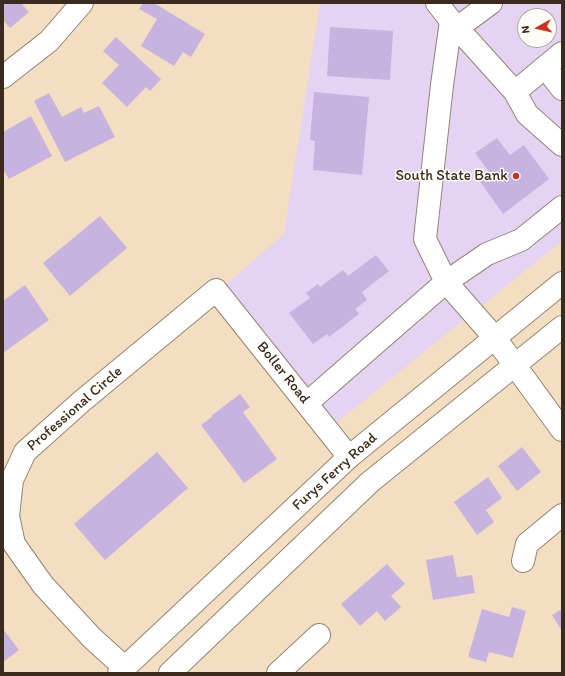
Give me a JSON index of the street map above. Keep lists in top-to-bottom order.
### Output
{
  "streets": {
    "main road": ["Boller Road", "Professional Circle", "Furys Ferry Road"]
  },
  "crossings": [
    ["Boller Road", "Professional Circle"],
    ["Boller Road", "Furys Ferry Road"],
    ["Professional Circle", "Furys Ferry Road"]
  ],
  "places": ["South State Bank"],
  "north": "left"
}
